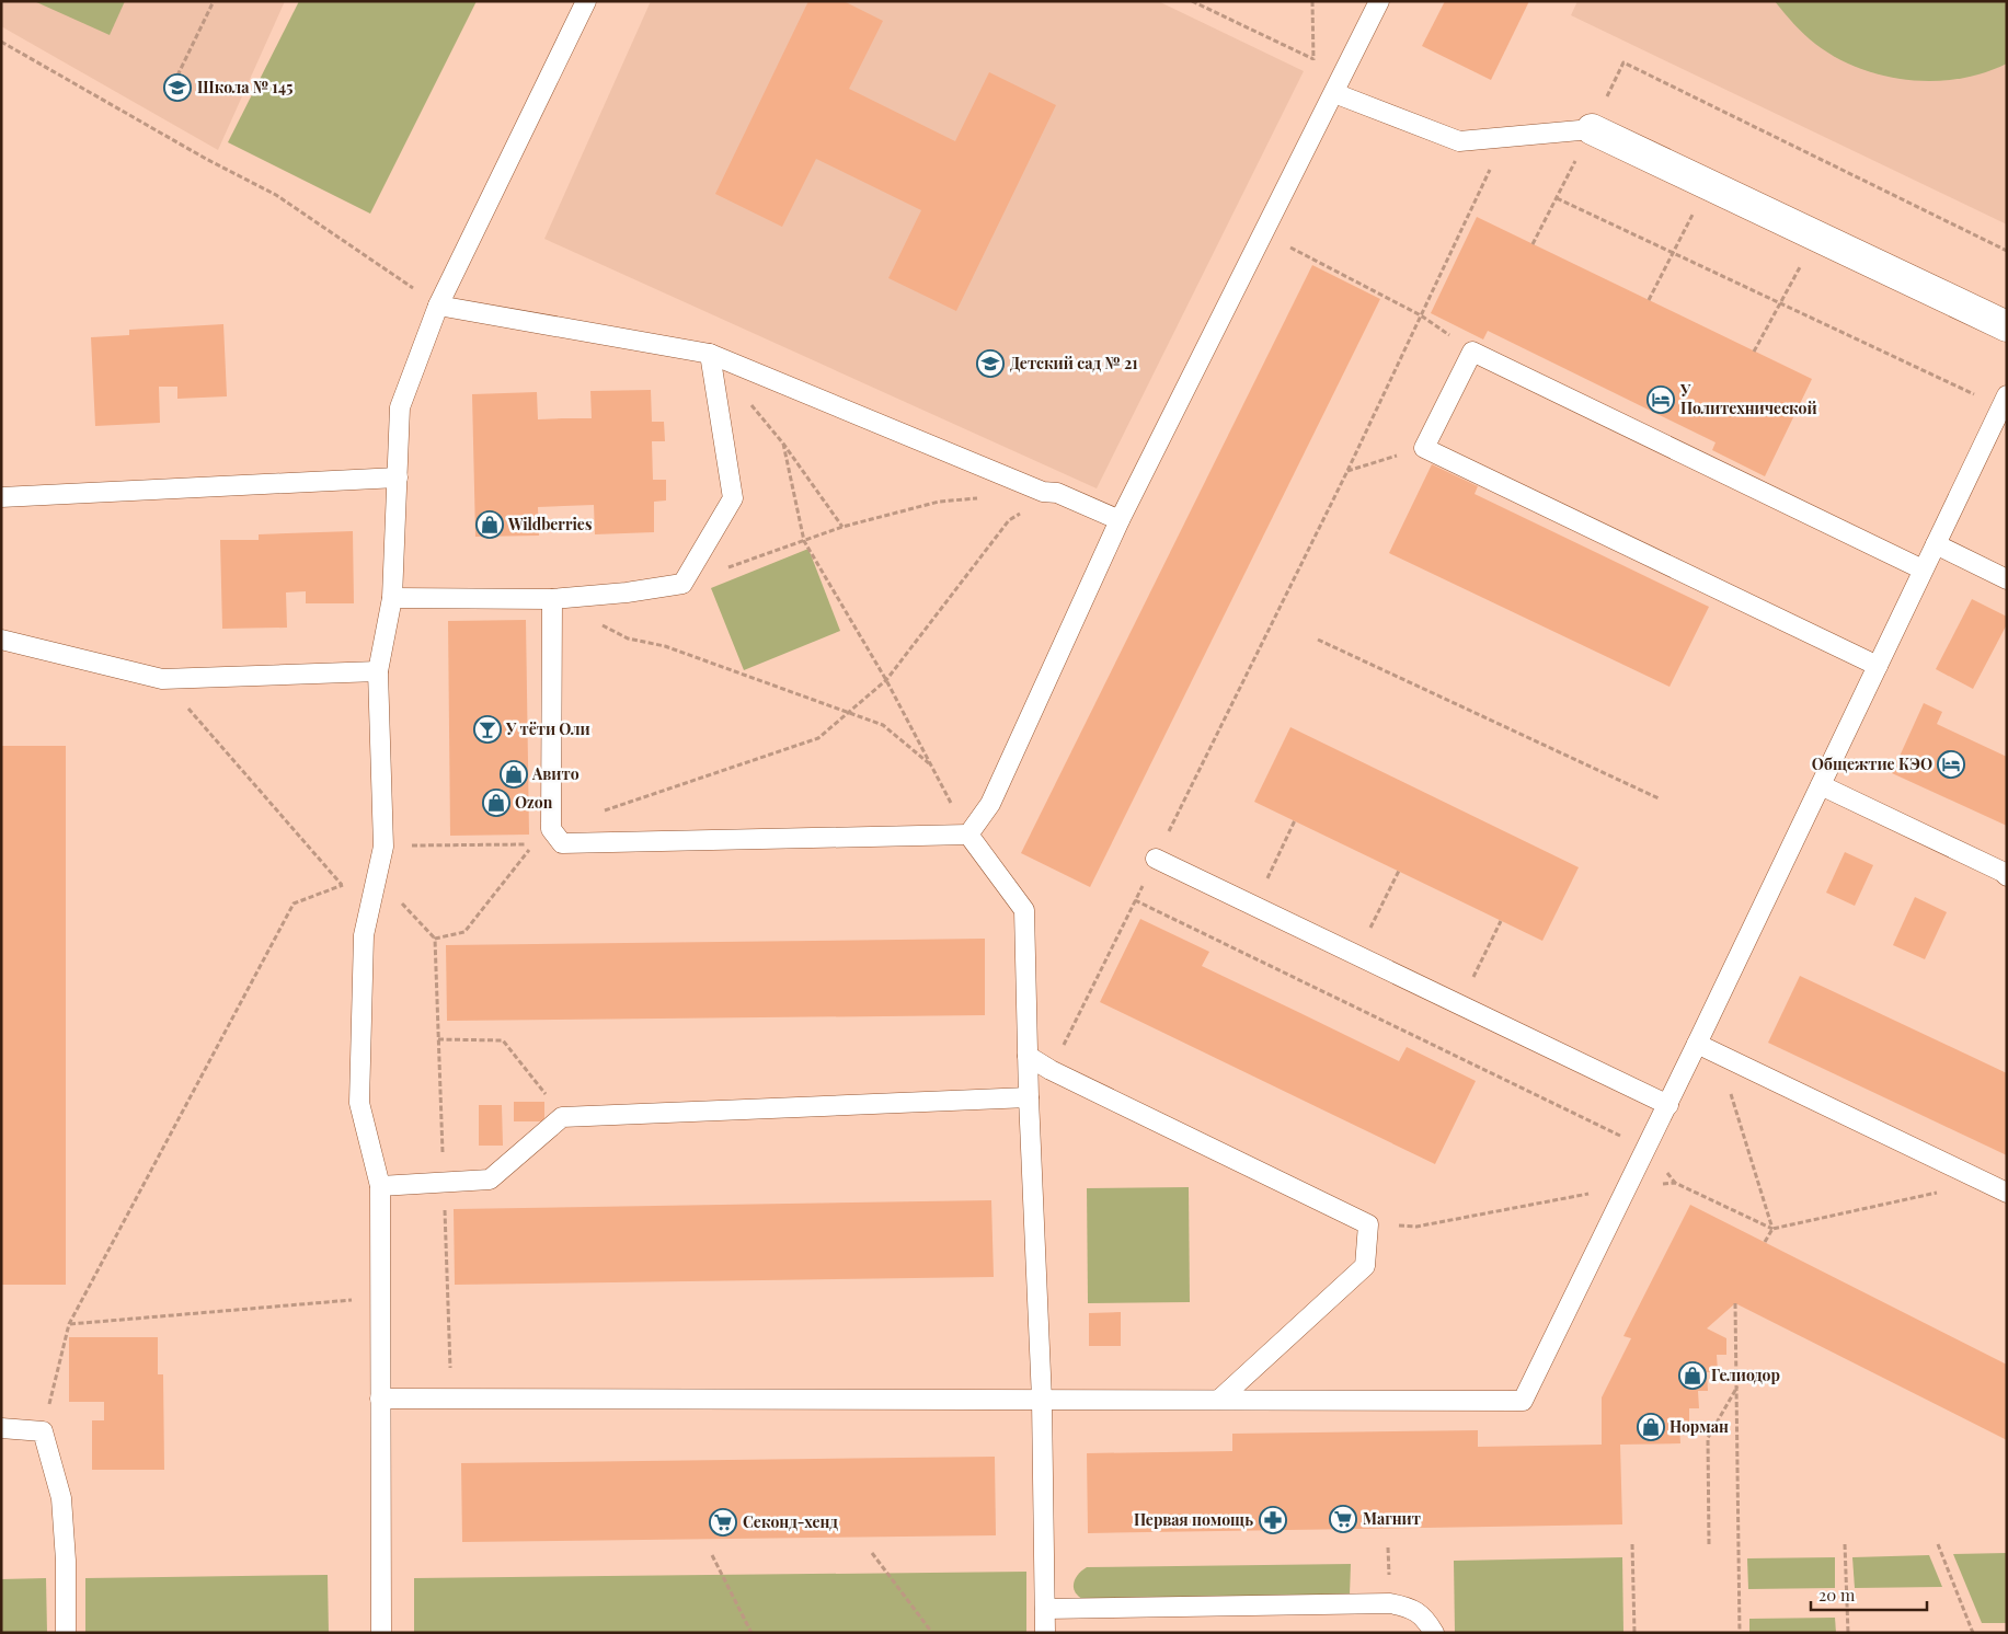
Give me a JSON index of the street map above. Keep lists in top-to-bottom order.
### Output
{
  "places": {
    "school or university": ["Школа № 145", "Детский сад № 21"],
    "hotel": ["У Политехнической", "Общежтие КЭО"],
    "shop": [
      "Wildberries",
      "Авито",
      "Ozon",
      "Гелиодор",
      "Норман"
    ],
    "bar": ["У тёти Оли"],
    "supermarket": ["Магнит", "Секонд-хенд"],
    "pharmacy": ["Первая помощь"]
  },
  "scale_bar": "20 m"
}
